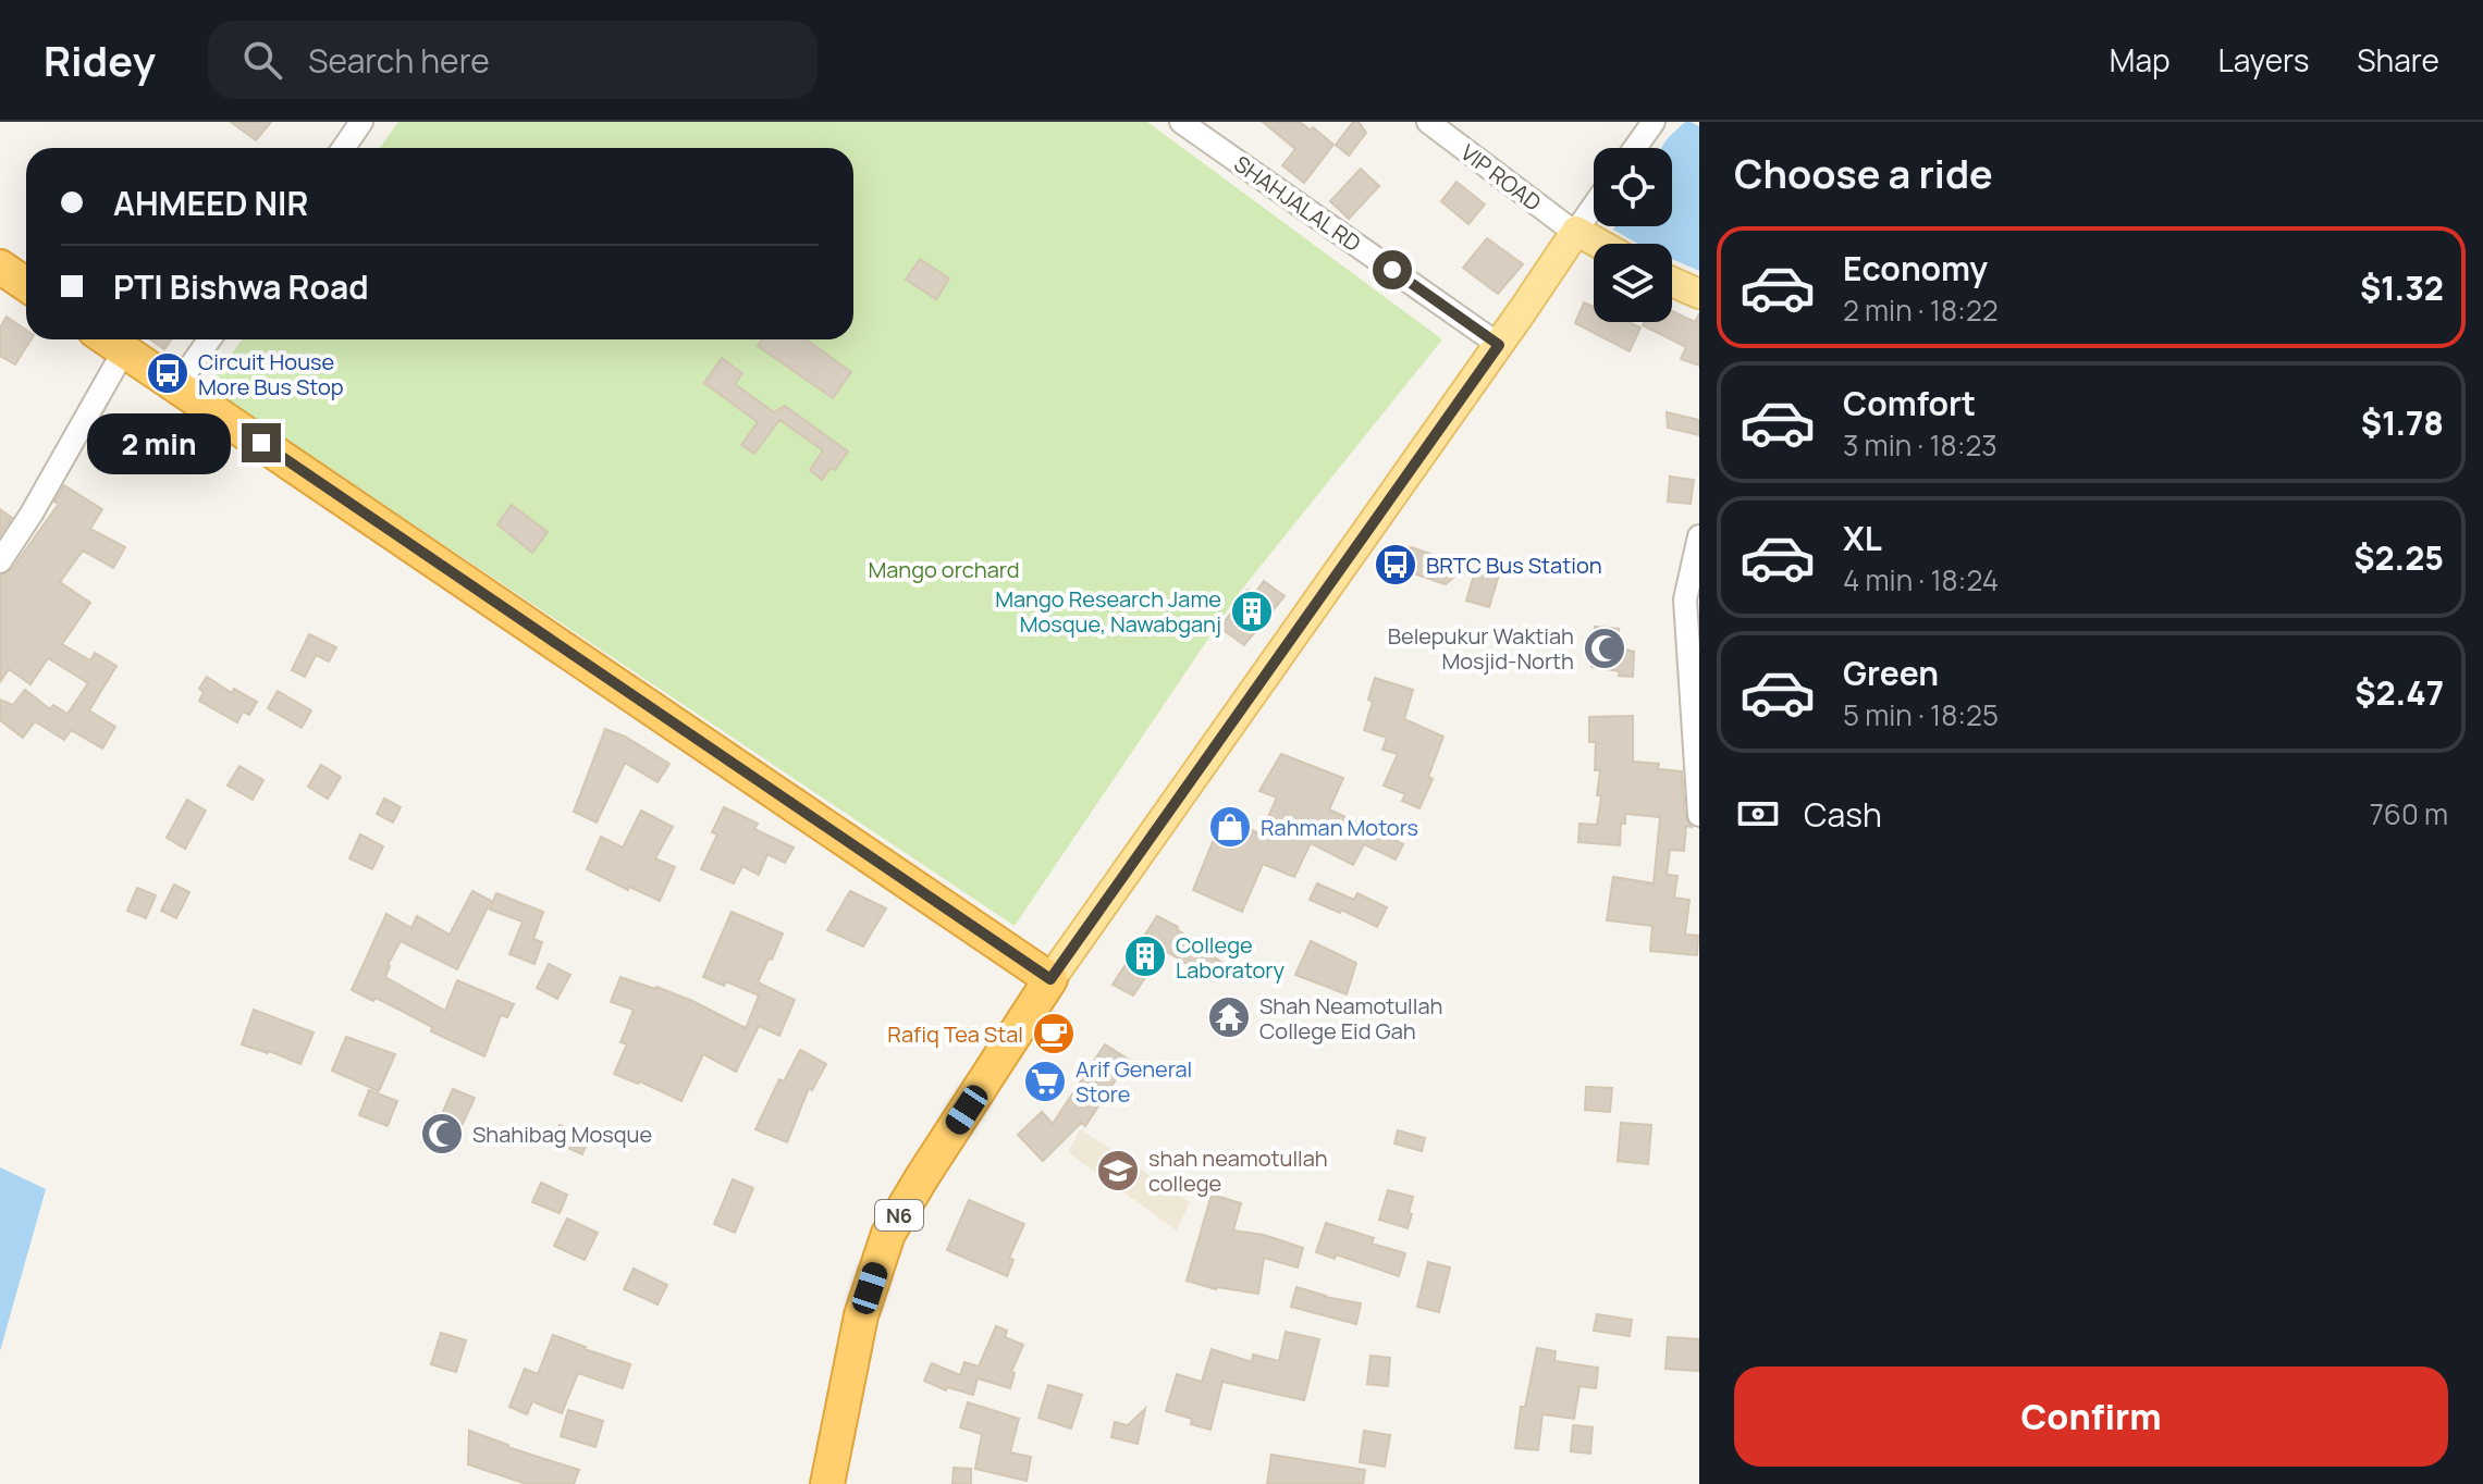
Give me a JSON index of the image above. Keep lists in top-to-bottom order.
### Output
{
  "streets": {
    "highway": ["N6"],
    "street": ["VIP ROAD", "SHAHJALAL RD"]
  },
  "parks": ["Mango orchard"],
  "places": {
    "bus stop": ["Circuit House More Bus Stop", "BRTC Bus Station"],
    "building": ["Mango Research Jame Mosque, Nawabganj", "College Laboratory"],
    "mosque": ["Belepukur Waktiah Mosjid-North", "Shahibag Mosque"],
    "shop": ["Rahman Motors"],
    "temple": ["Shah Neamotullah College Eid Gah"],
    "cafe": ["Rafiq Tea Stal"],
    "supermarket": ["Arif General Store"],
    "school or university": ["shah neamotullah college"]
  },
  "page": {
    "header": "Ridey",
    "search": "Search here",
    "nav": ["Map", "Layers", "Share"],
    "heading": "Choose a ride",
    "banner": ["AHMEED NIR", "PTI Bishwa Road"],
    "list": [
      {
        "name": "Economy",
        "note": "2 min · 18:22",
        "value": "$1.32"
      },
      {
        "name": "Comfort",
        "note": "3 min · 18:23",
        "value": "$1.78"
      },
      {
        "name": "XL",
        "note": "4 min · 18:24",
        "value": "$2.25"
      },
      {
        "name": "Green",
        "note": "5 min · 18:25",
        "value": "$2.47"
      }
    ],
    "bubble": "2 min",
    "pay": ["Cash", "760 m"],
    "buttons": "Confirm"
  }
}
